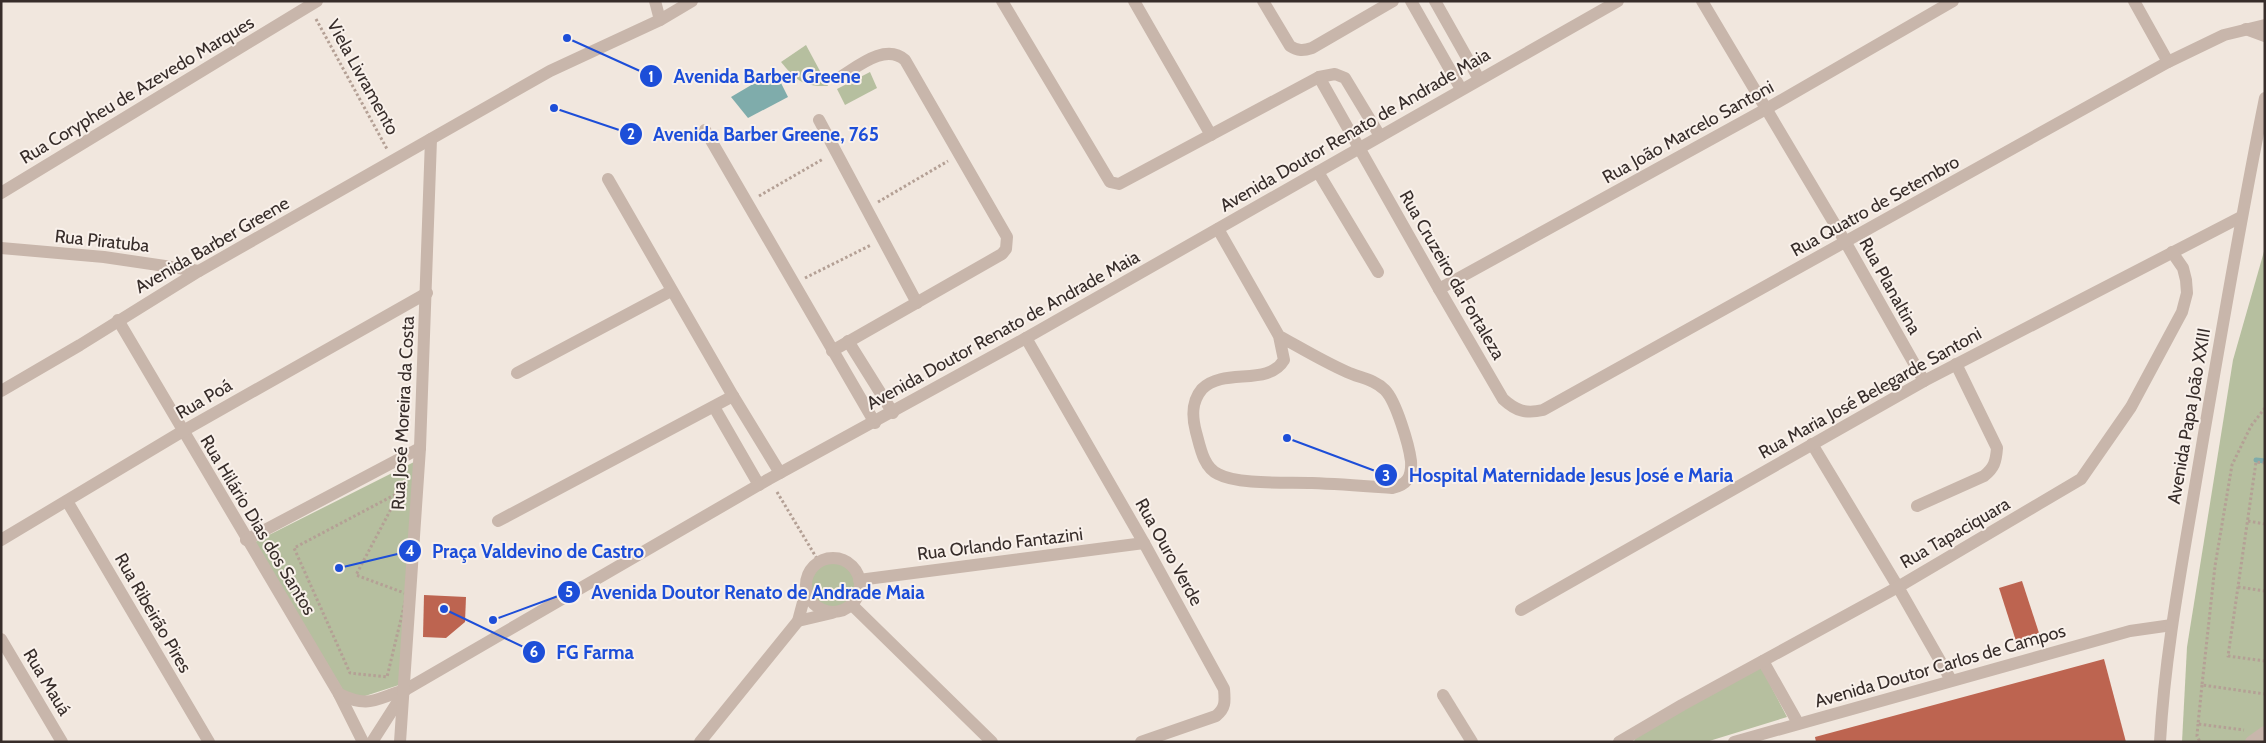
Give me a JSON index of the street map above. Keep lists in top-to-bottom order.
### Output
{
  "streets": {
    "street": [
      "Rua Corypheu de Azevedo Marques",
      "Avenida Doutor Renato de Andrade Maia",
      "Rua João Marcelo Santoni",
      "Rua Quatro de Setembro",
      "Rua Piratuba",
      "Avenida Barber Greene",
      "Rua Cruzeiro da Fortaleza",
      "Rua Planaltina",
      "Rua Maria José Belegarde Santoni",
      "Rua Poá",
      "Rua José Moreira da Costa",
      "Avenida Papa João XXIII",
      "Rua Hilário Dias dos Santos",
      "Rua Tapaciquara",
      "Rua Orlando Fantazini",
      "Rua Ouro Verde",
      "Rua Ribeirão Pires",
      "Avenida Doutor Carlos de Campos",
      "Rua Mauá"
    ],
    "path": ["Viela Livramento"]
  },
  "crossings": [
    ["Viela Livramento", "Rua Corypheu de Azevedo Marques"],
    ["Viela Livramento", "Avenida Barber Greene"],
    ["Avenida Doutor Renato de Andrade Maia", "Rua Cruzeiro da Fortaleza"],
    ["Avenida Doutor Renato de Andrade Maia", "Rua José Moreira da Costa"],
    ["Avenida Doutor Renato de Andrade Maia", "Rua Ouro Verde"],
    ["Rua João Marcelo Santoni", "Rua Cruzeiro da Fortaleza"],
    ["Rua João Marcelo Santoni", "Rua Planaltina"],
    ["Rua Quatro de Setembro", "Rua Cruzeiro da Fortaleza"],
    ["Rua Quatro de Setembro", "Rua Planaltina"],
    ["Rua Piratuba", "Avenida Barber Greene"],
    ["Avenida Barber Greene", "Rua José Moreira da Costa"],
    ["Avenida Barber Greene", "Rua Hilário Dias dos Santos"],
    ["Rua Planaltina", "Rua Maria José Belegarde Santoni"],
    ["Rua Maria José Belegarde Santoni", "Avenida Papa João XXIII"],
    ["Rua Maria José Belegarde Santoni", "Rua Tapaciquara"],
    ["Rua Poá", "Rua José Moreira da Costa"],
    ["Rua Poá", "Rua Hilário Dias dos Santos"],
    ["Rua Poá", "Rua Ribeirão Pires"],
    ["Avenida Papa João XXIII", "Avenida Doutor Carlos de Campos"],
    ["Rua Orlando Fantazini", "Rua Ouro Verde"]
  ],
  "places": [
    "Avenida Barber Greene",
    "Avenida Barber Greene, 765",
    "Hospital Maternidade Jesus José e Maria",
    "Praça Valdevino de Castro",
    "FG Farma",
    "Avenida Doutor Renato de Andrade Maia"
  ]
}
